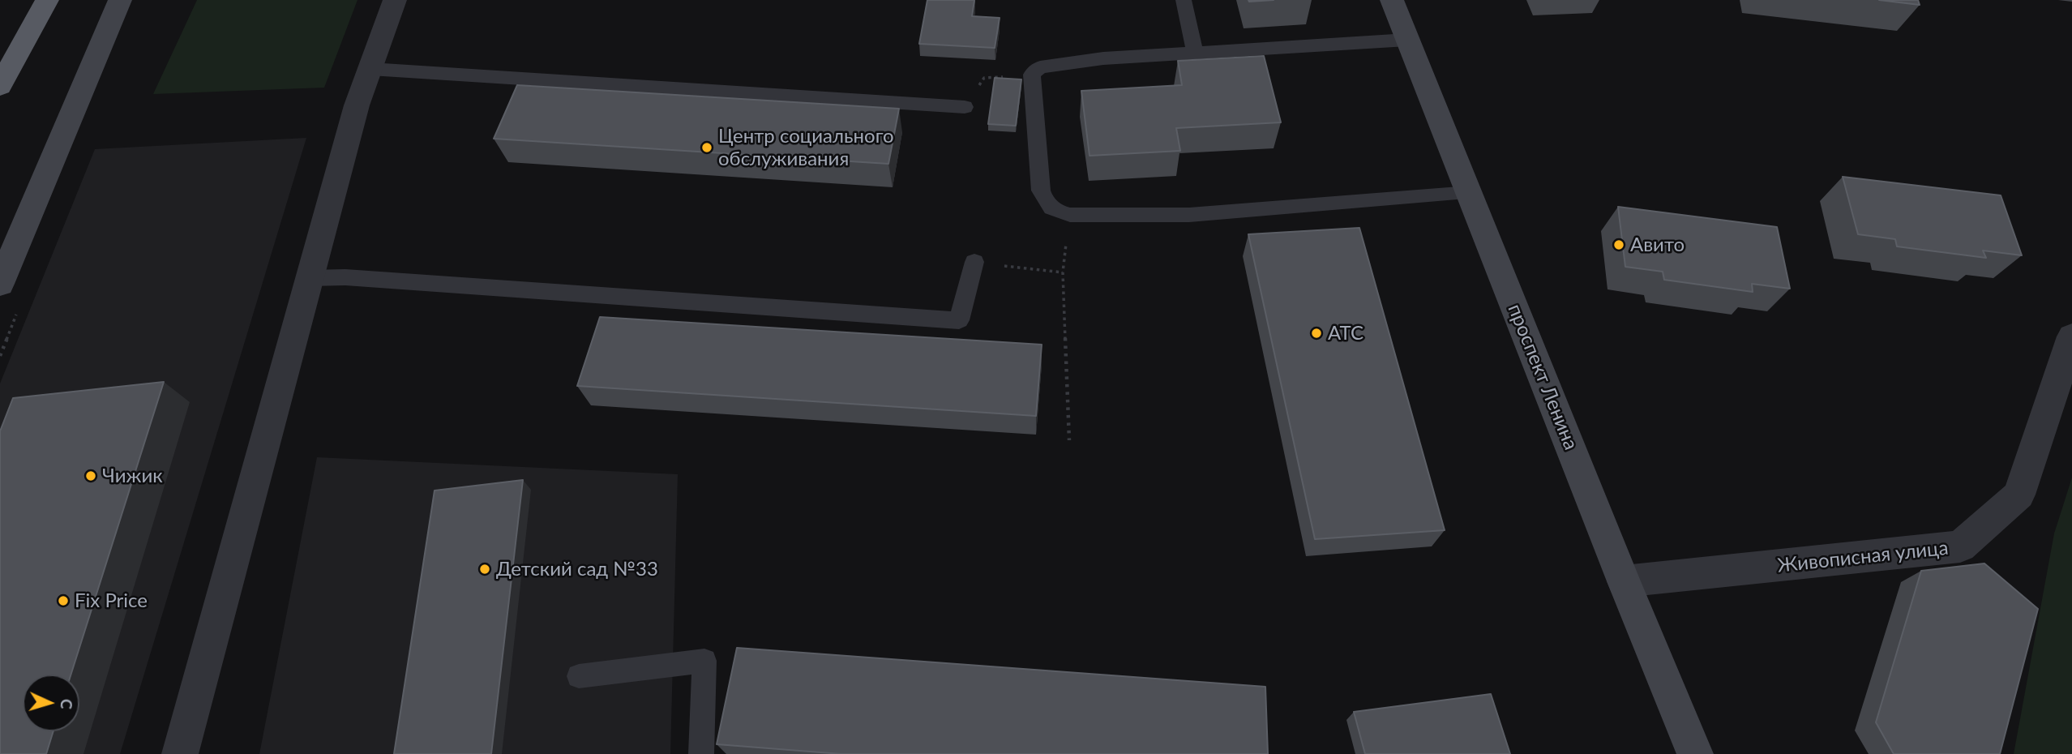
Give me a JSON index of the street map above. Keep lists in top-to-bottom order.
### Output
{
  "streets": {
    "main road": ["проспект Ленина"],
    "street": ["Живописная улица"]
  },
  "crossings": [
    ["проспект Ленина", "Живописная улица"]
  ],
  "places": [
    "Центр социального обслуживания",
    "Авито",
    "АТС",
    "Чижик",
    "Детский сад №33",
    "Fix Price"
  ],
  "north": "right"
}
